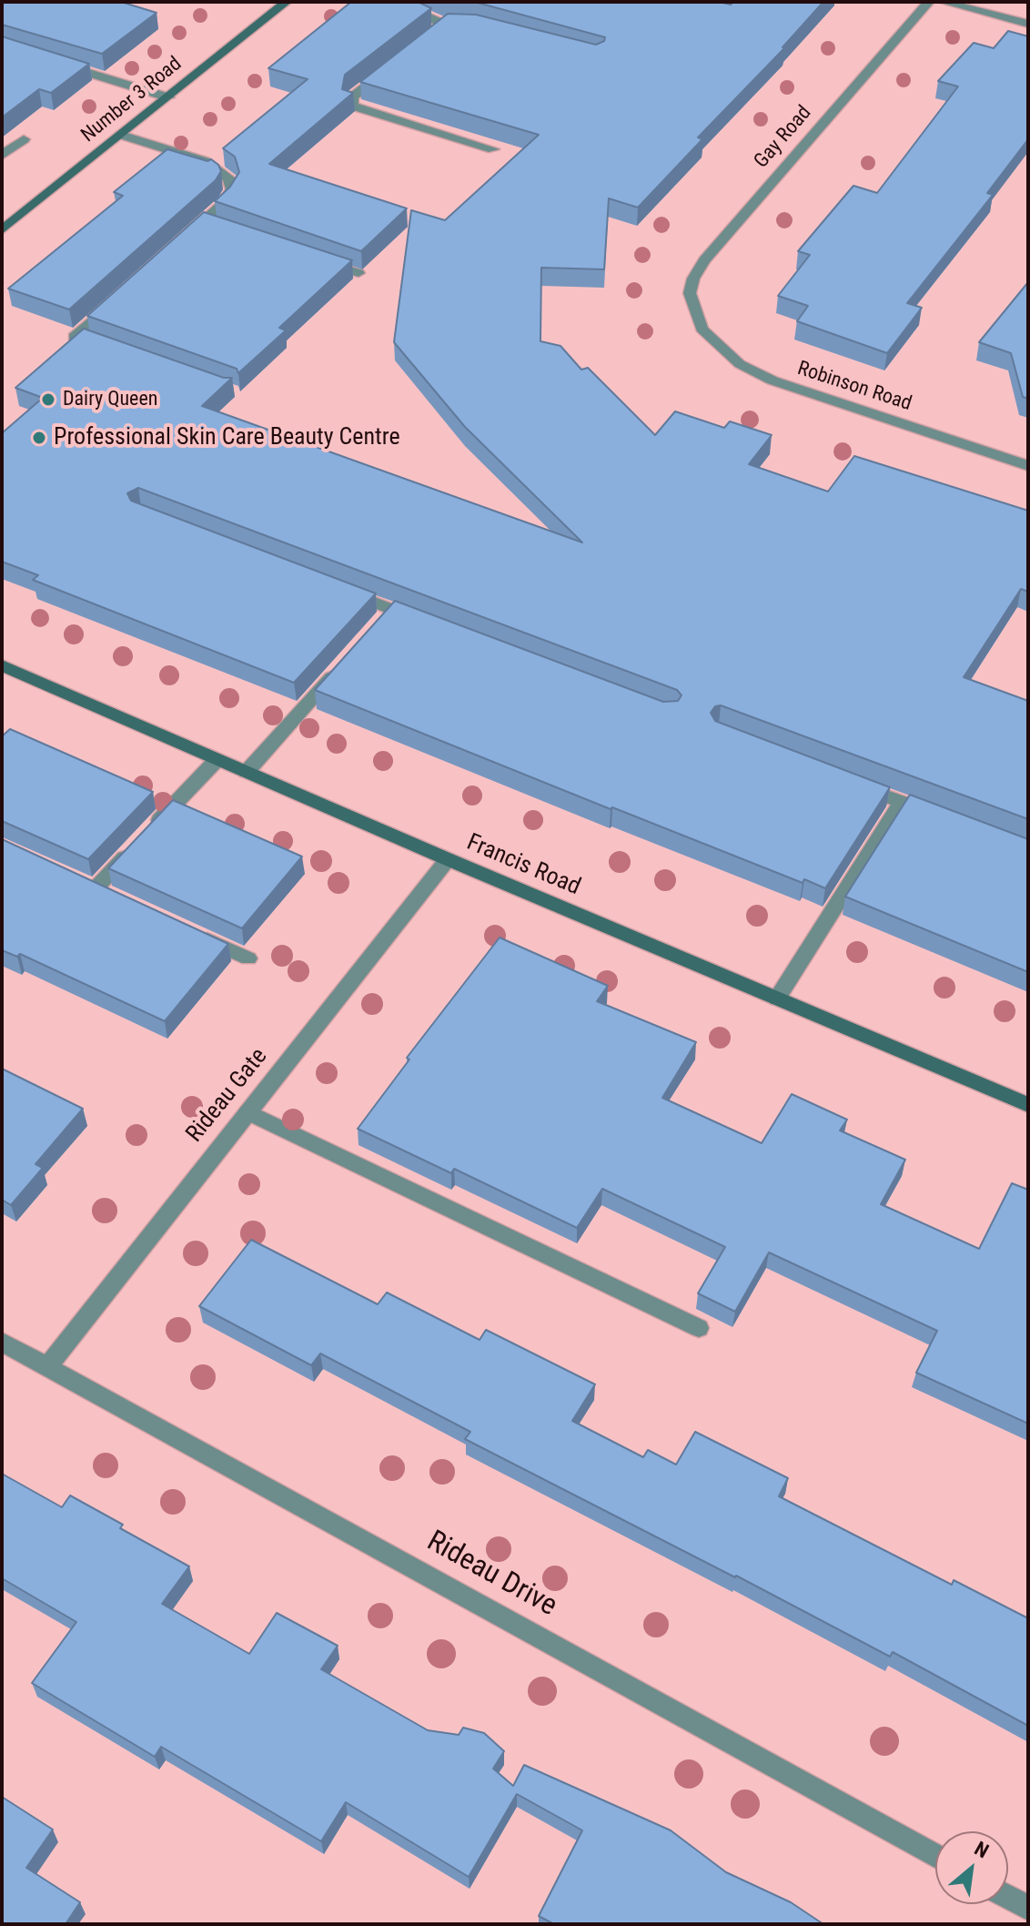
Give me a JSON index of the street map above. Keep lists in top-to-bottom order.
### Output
{
  "streets": {
    "street": [
      "Number 3 Road",
      "Gay Road",
      "Robinson Road",
      "Francis Road",
      "Rideau Gate",
      "Rideau Drive"
    ]
  },
  "crossings": [
    ["Gay Road", "Robinson Road"],
    ["Francis Road", "Rideau Gate"],
    ["Rideau Gate", "Rideau Drive"]
  ],
  "places": ["Dairy Queen", "Professional Skin Care Beauty Centre"],
  "north": "top right"
}
